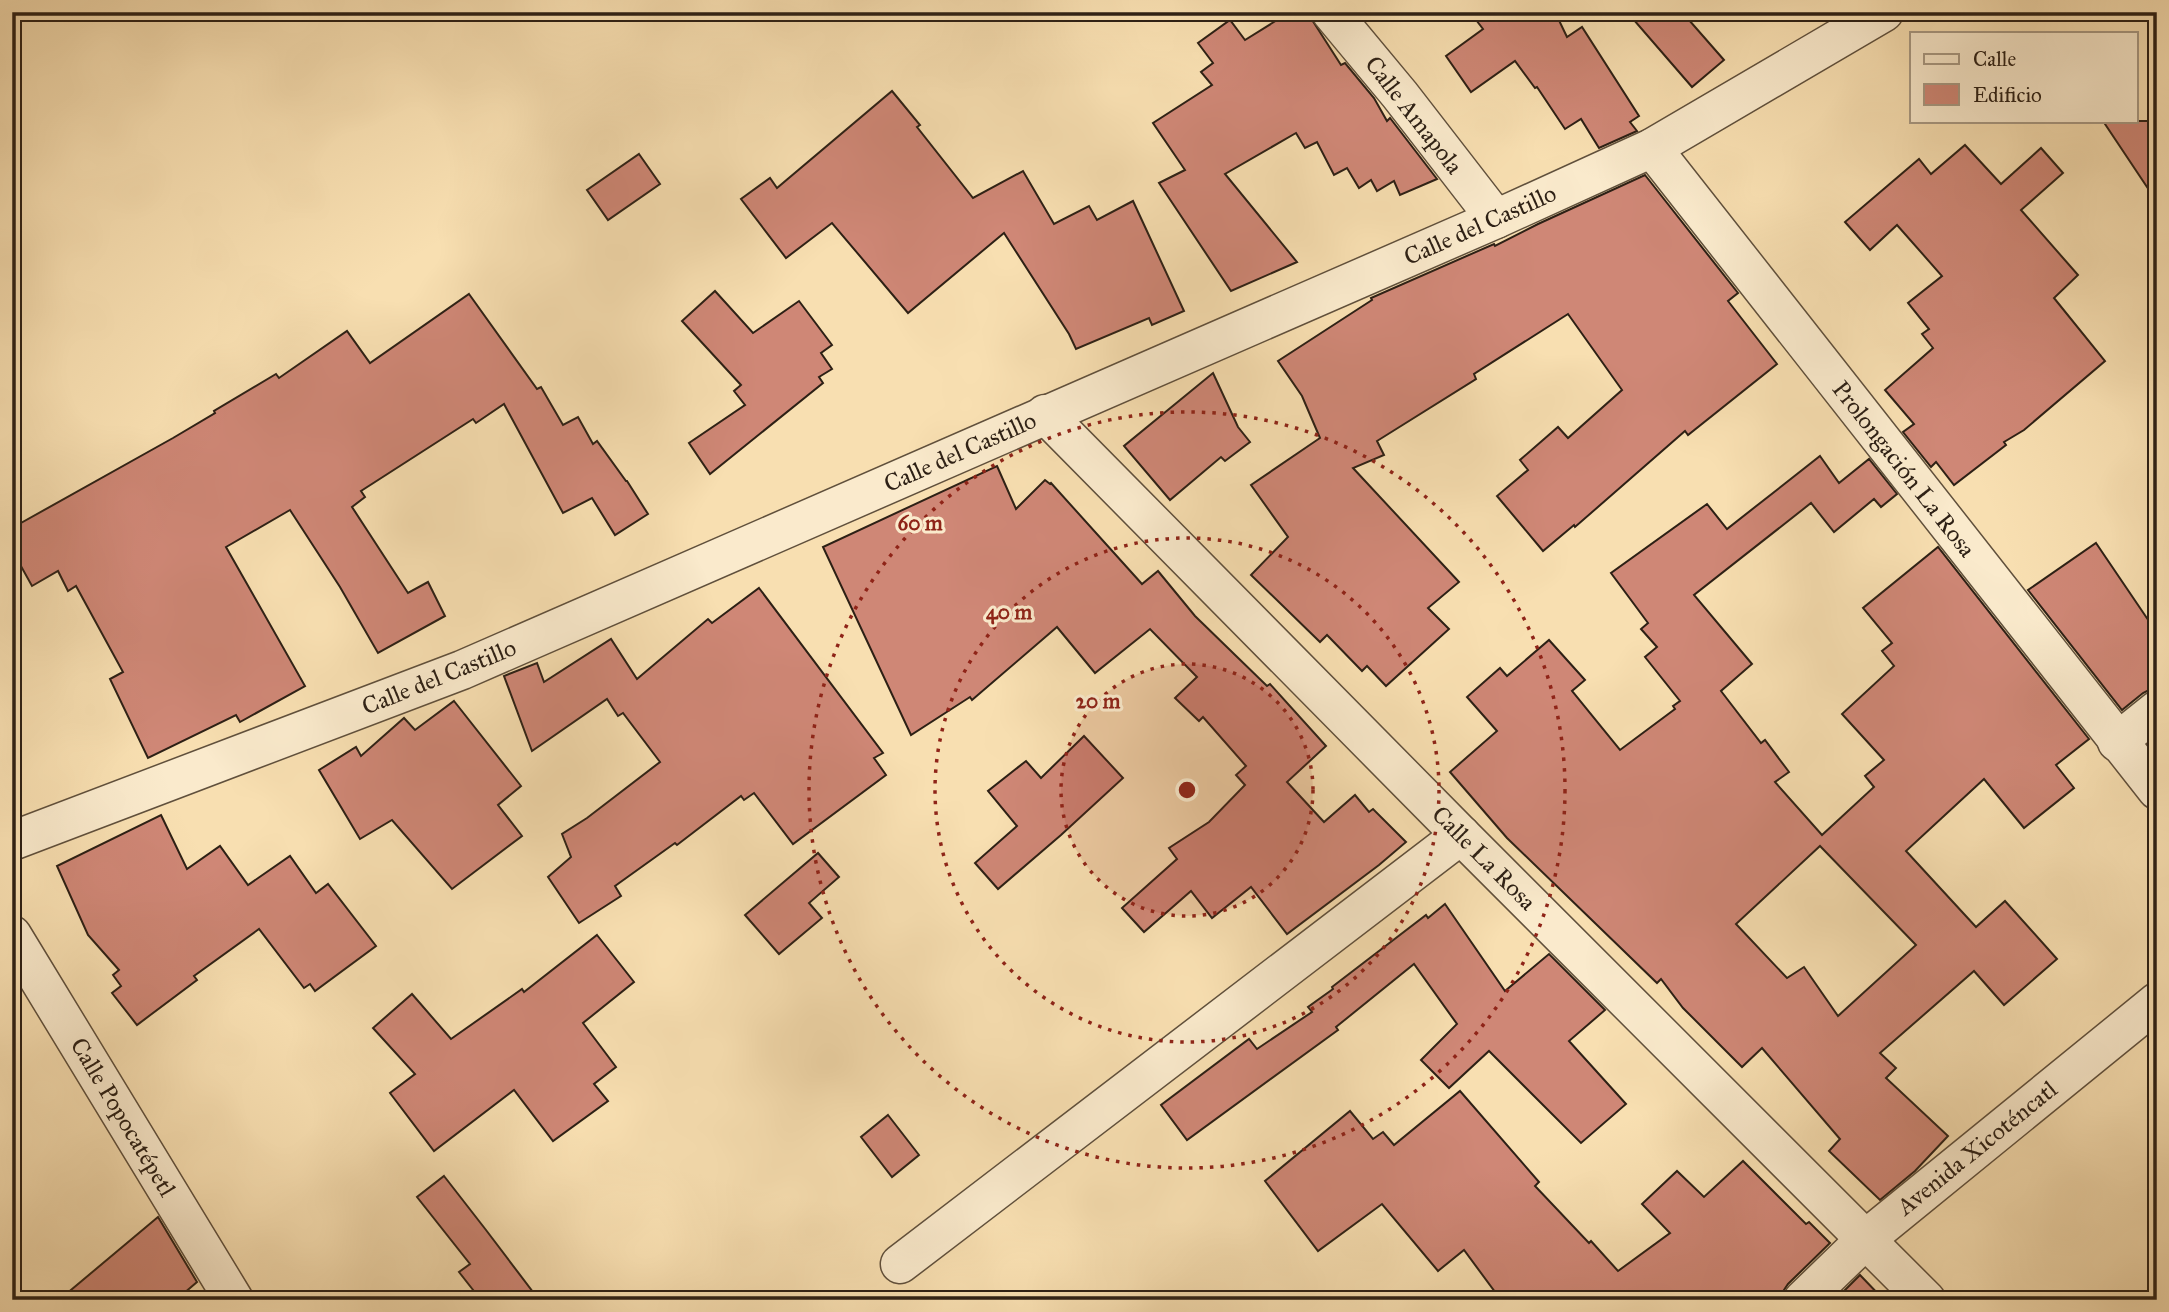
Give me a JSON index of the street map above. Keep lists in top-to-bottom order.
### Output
{
  "streets": {
    "street": [
      "Calle Amapola",
      "Calle del Castillo",
      "Prolongación La Rosa",
      "Calle La Rosa",
      "Calle Popocatépetl",
      "Avenida Xicoténcatl"
    ]
  },
  "crossings": [
    ["Calle Amapola", "Calle del Castillo"],
    ["Calle del Castillo", "Prolongación La Rosa"],
    ["Calle del Castillo", "Calle La Rosa"],
    ["Calle La Rosa", "Avenida Xicoténcatl"]
  ],
  "legend": ["Calle", "Edificio"],
  "rings": ["60 m", "40 m", "20 m"]
}
